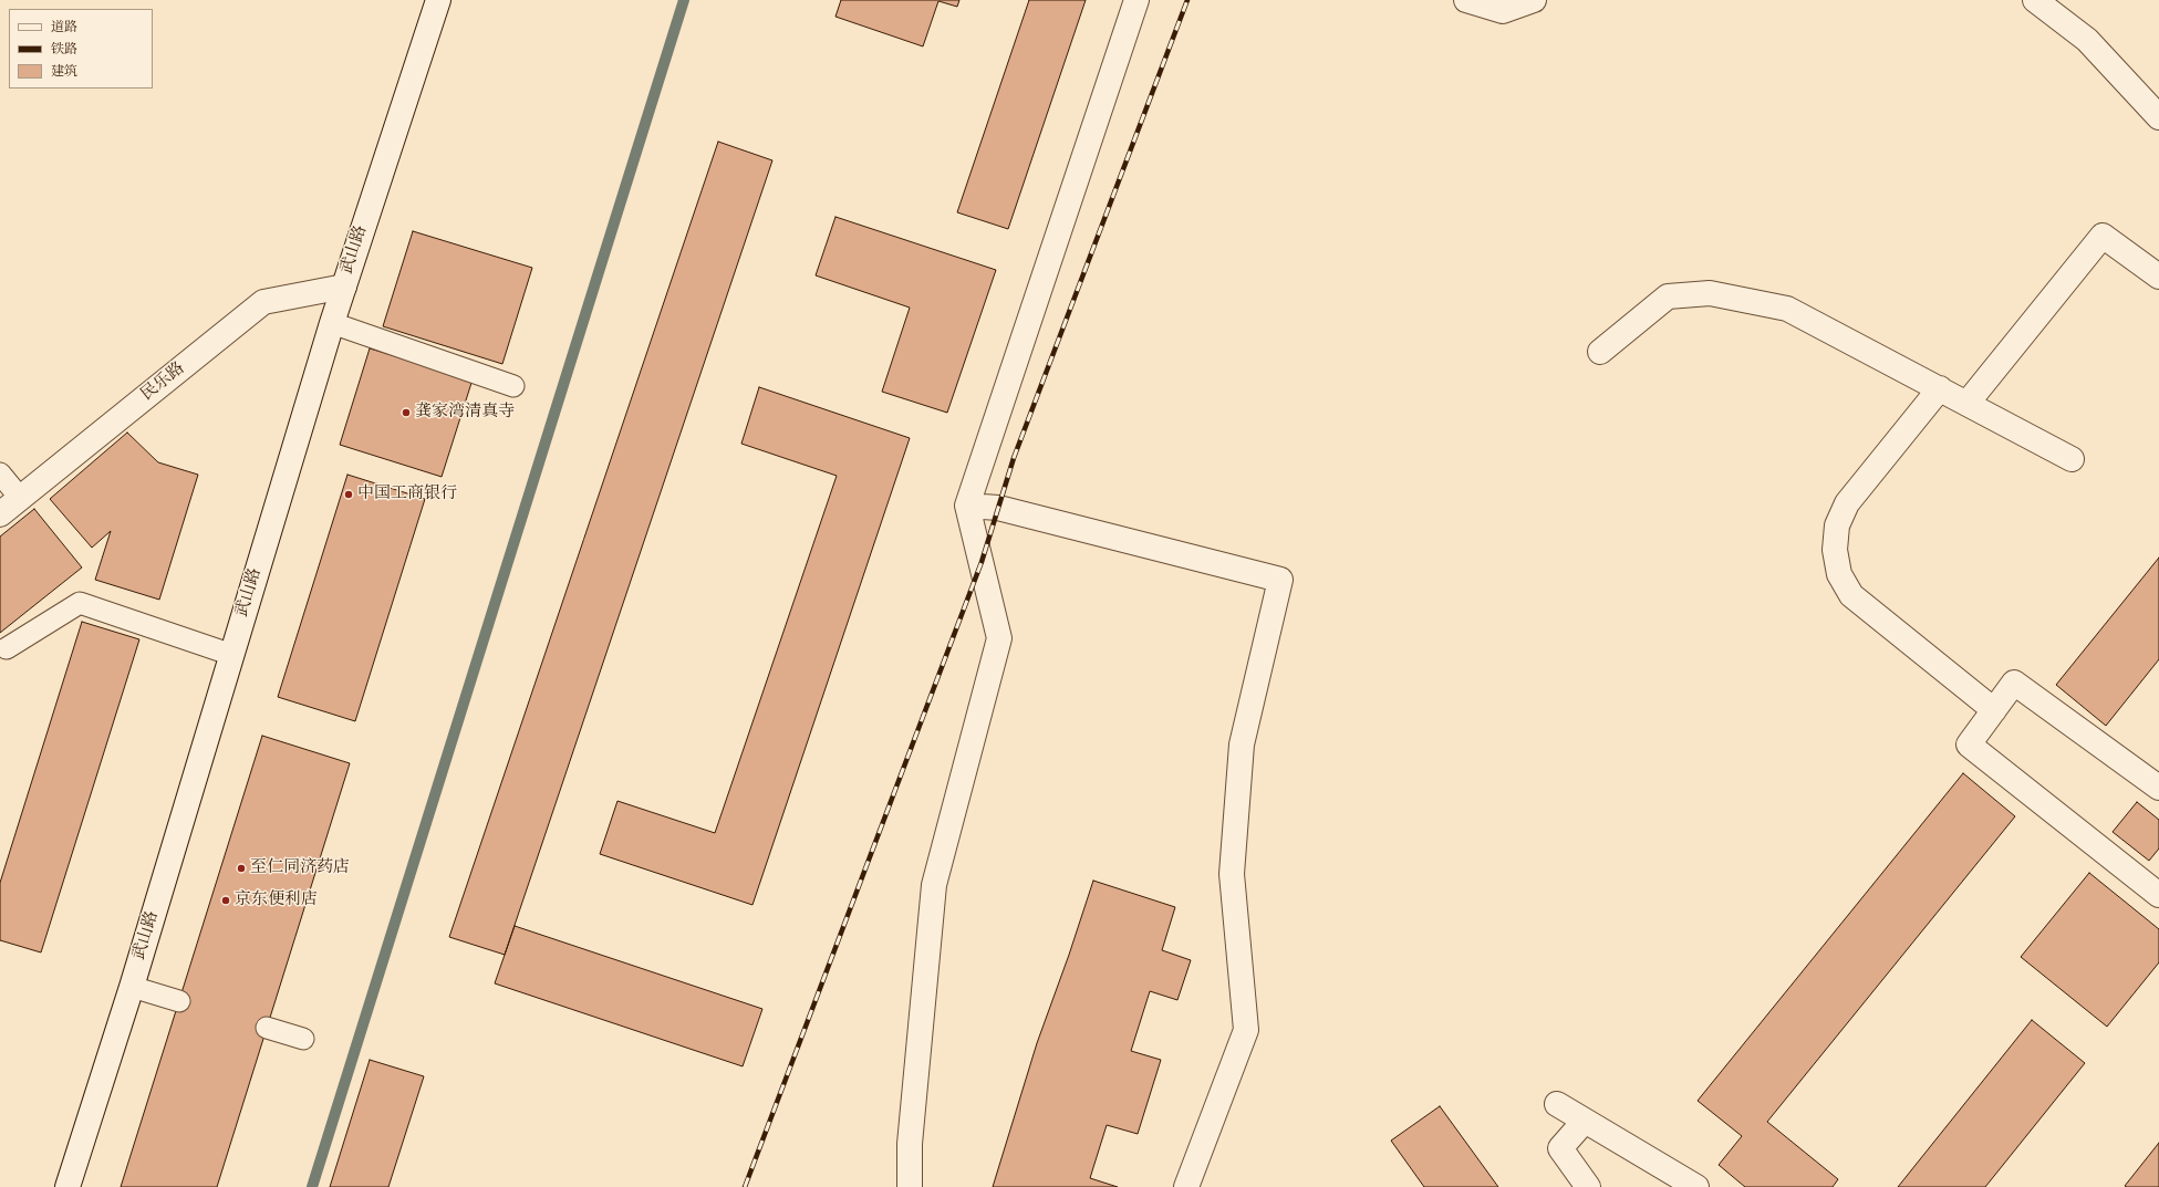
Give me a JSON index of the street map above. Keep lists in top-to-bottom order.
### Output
{
  "streets": {
    "street": ["武山路", "民乐路"]
  },
  "crossings": [
    ["武山路", "民乐路"]
  ],
  "places": [
    "龚家湾清真寺",
    "中国工商银行",
    "至仁同济药店",
    "京东便利店"
  ],
  "legend": ["道路", "铁路", "建筑"]
}
